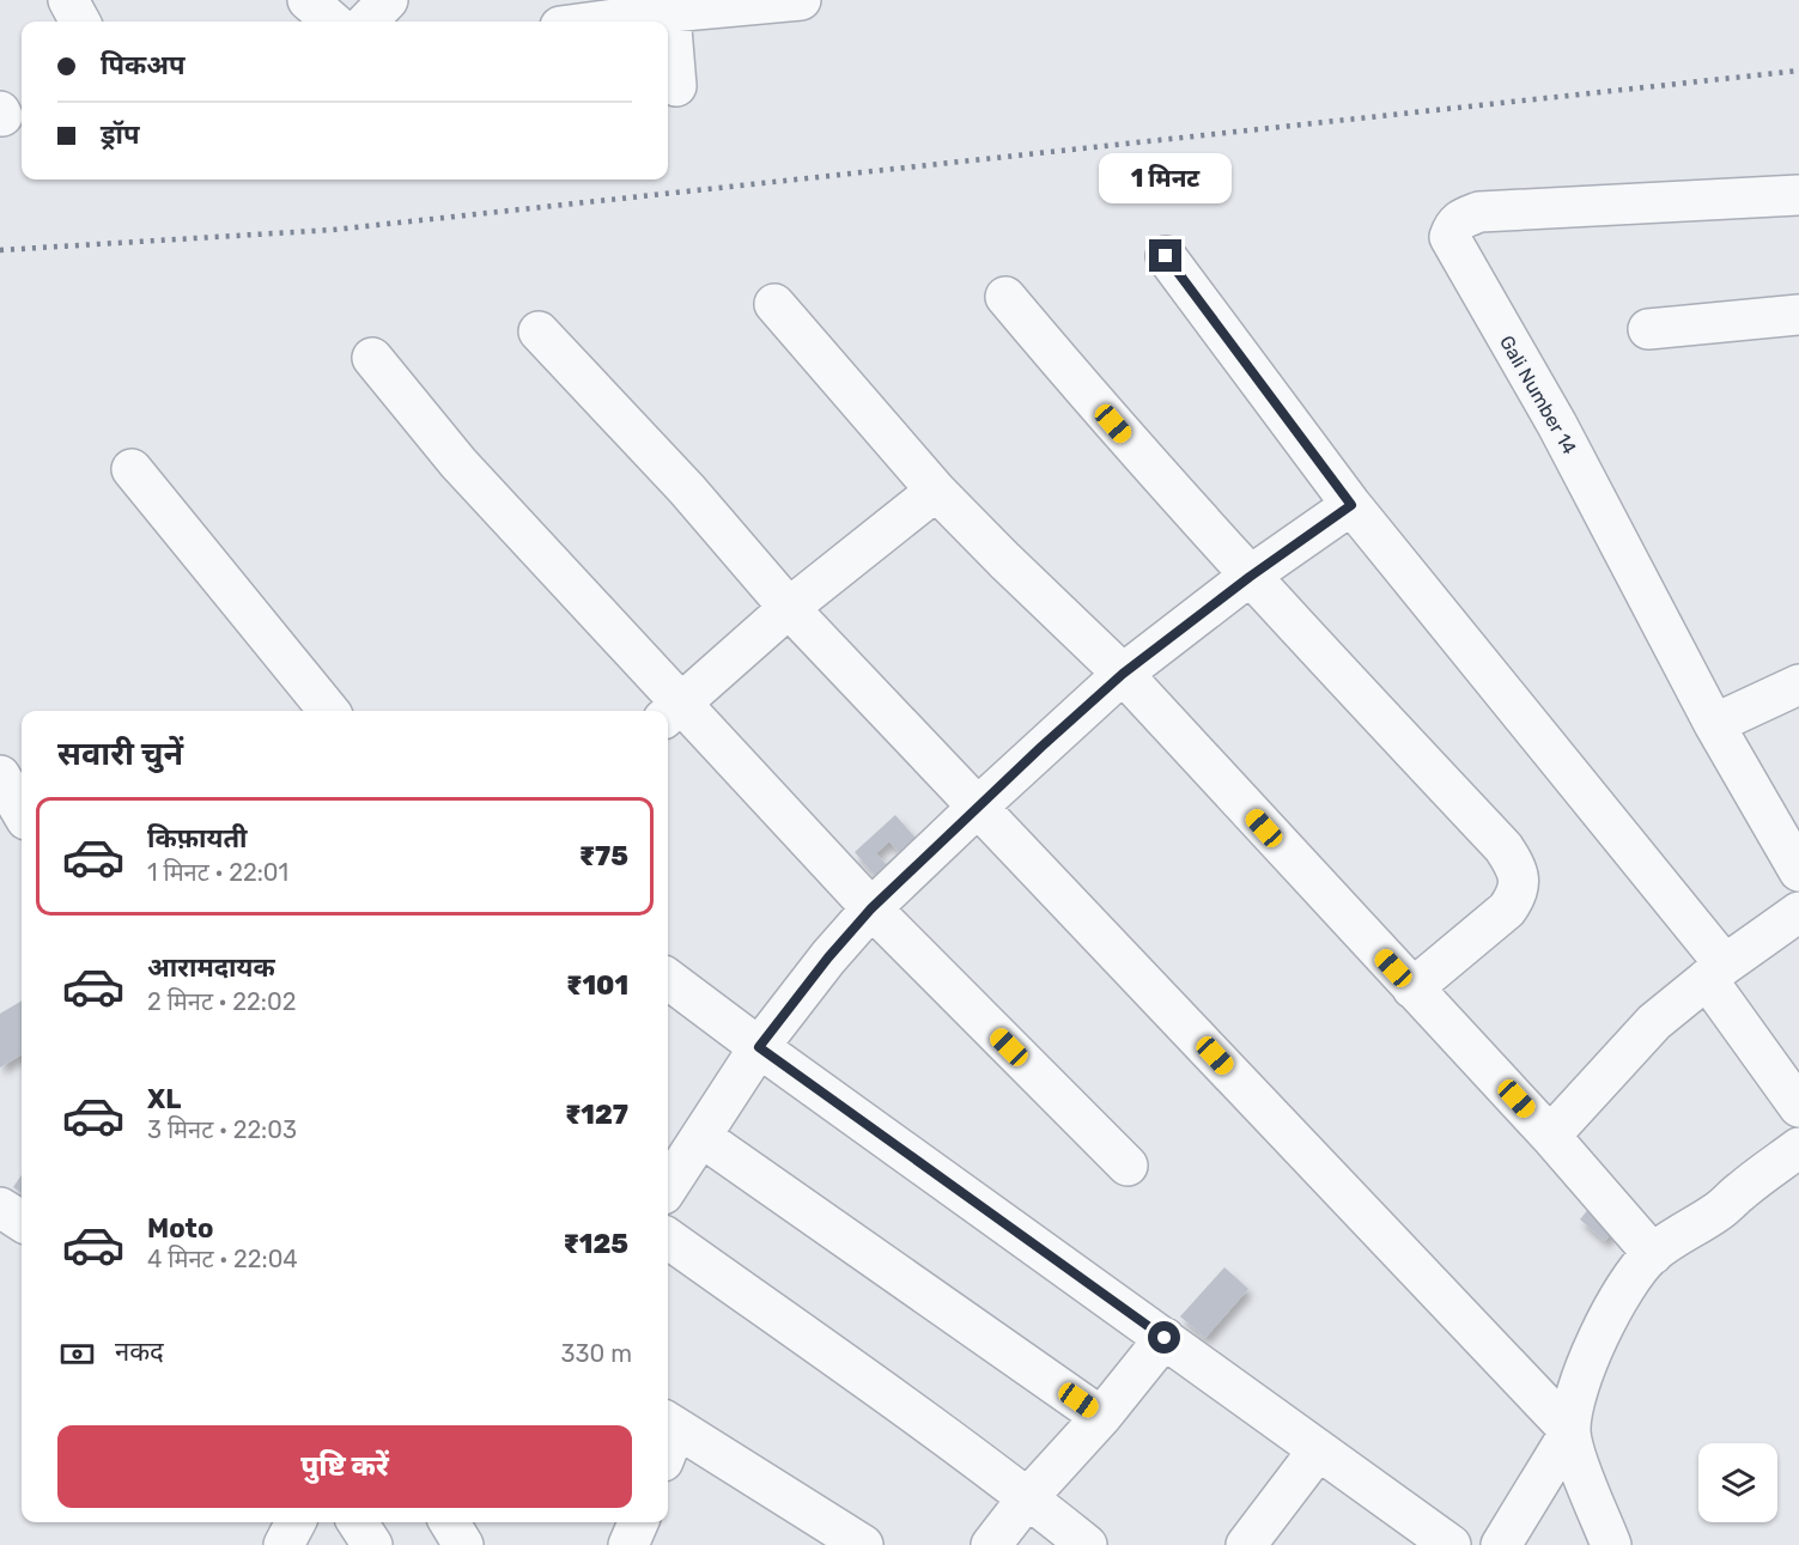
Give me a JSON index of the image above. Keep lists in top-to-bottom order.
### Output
{
  "streets": {
    "street": ["Gali Number 14"]
  },
  "page": {
    "banner": ["पिकअप", "ड्रॉप"],
    "bubble": "1 मिनट",
    "heading": "सवारी चुनें",
    "list": [
      {
        "name": "किफ़ायती",
        "note": "1 मिनट · 22:01",
        "value": "₹75"
      },
      {
        "name": "आरामदायक",
        "note": "2 मिनट · 22:02",
        "value": "₹101"
      },
      {
        "name": "XL",
        "note": "3 मिनट · 22:03",
        "value": "₹127"
      },
      {
        "name": "Moto",
        "note": "4 मिनट · 22:04",
        "value": "₹125"
      }
    ],
    "pay": ["नकद", "330 m"],
    "buttons": "पुष्टि करें"
  }
}
